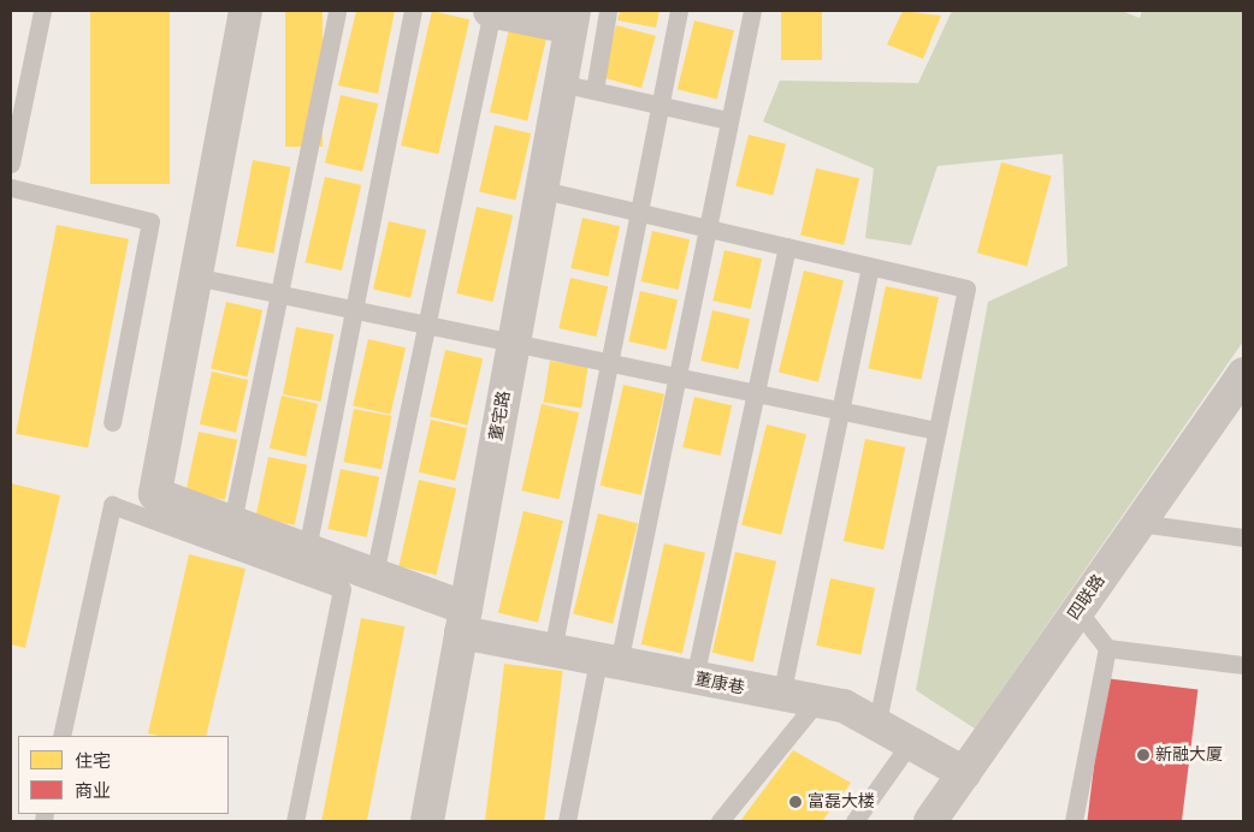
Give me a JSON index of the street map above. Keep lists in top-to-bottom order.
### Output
{
  "streets": {
    "street": ["董宅路", "四联路", "董康巷"]
  },
  "crossings": [
    ["董宅路", "董康巷"],
    ["四联路", "董康巷"]
  ],
  "places": ["新融大厦", "富磊大楼"],
  "legend": ["住宅", "商业"]
}
